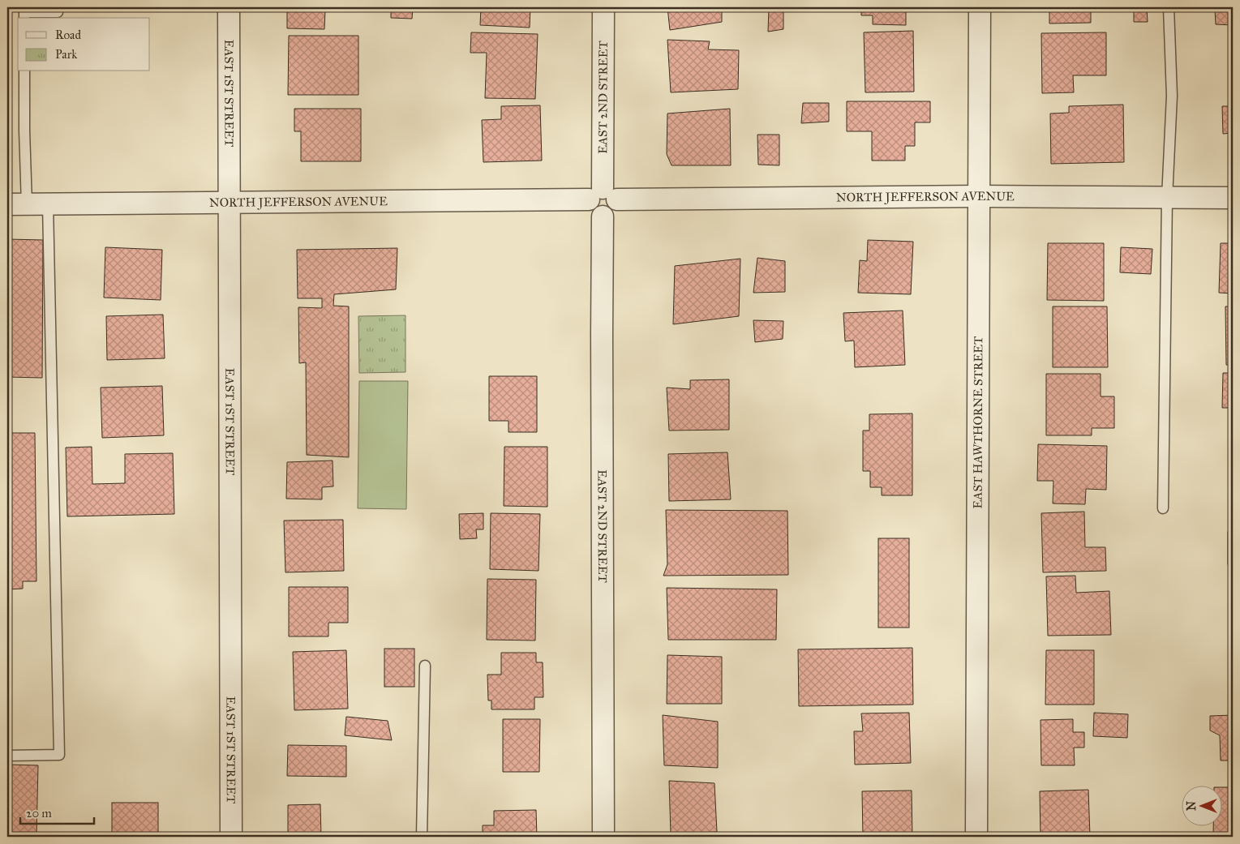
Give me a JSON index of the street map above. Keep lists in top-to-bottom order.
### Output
{
  "streets": {
    "street": [
      "EAST 1ST STREET",
      "EAST 2ND STREET",
      "NORTH JEFFERSON AVENUE",
      "EAST HAWTHORNE STREET"
    ]
  },
  "crossings": [
    ["EAST 1ST STREET", "NORTH JEFFERSON AVENUE"],
    ["EAST 2ND STREET", "NORTH JEFFERSON AVENUE"],
    ["NORTH JEFFERSON AVENUE", "EAST HAWTHORNE STREET"]
  ],
  "legend": ["Road", "Park"],
  "scale_bar": "20 m",
  "north": "left"
}
